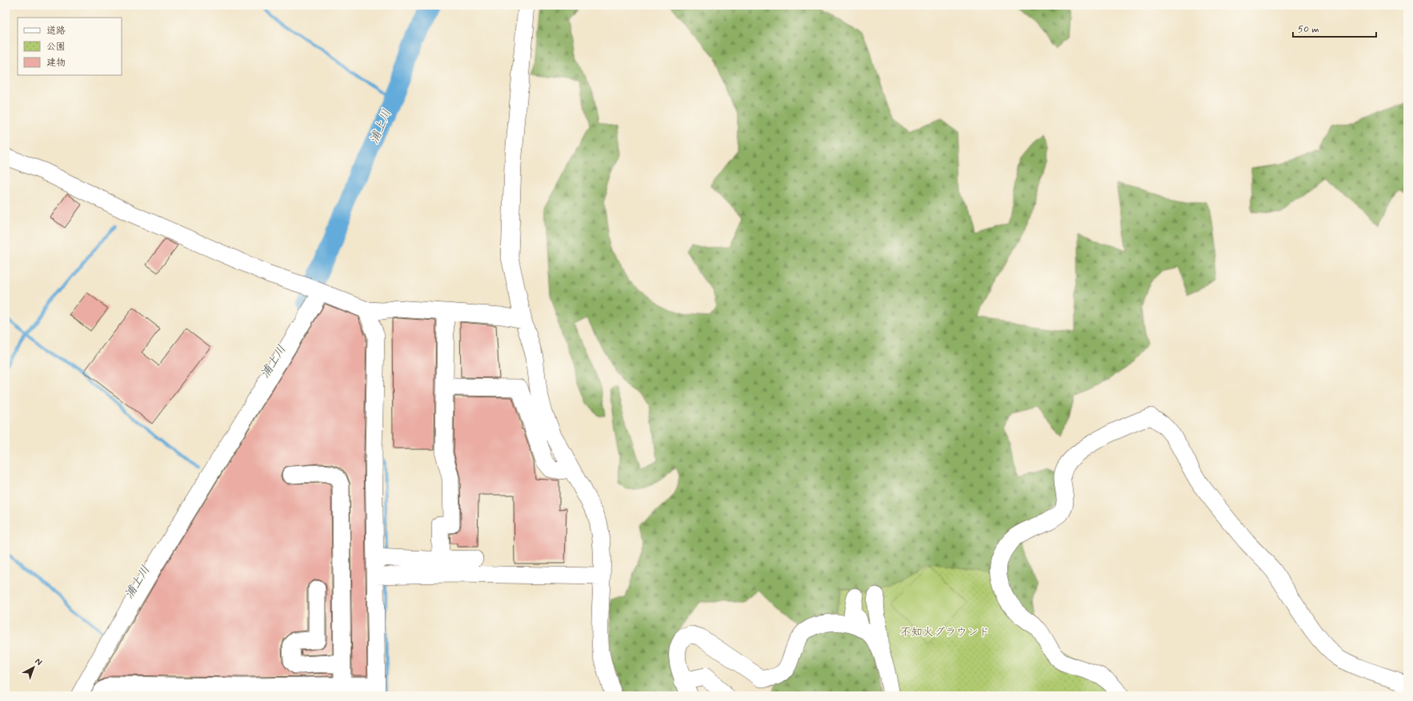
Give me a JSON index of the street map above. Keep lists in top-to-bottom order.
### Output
{
  "water": ["浦上川"],
  "parks": ["不知火グラウンド"],
  "legend": ["道路", "公園", "建物"],
  "scale_bar": "50 m",
  "north": "top right"
}
